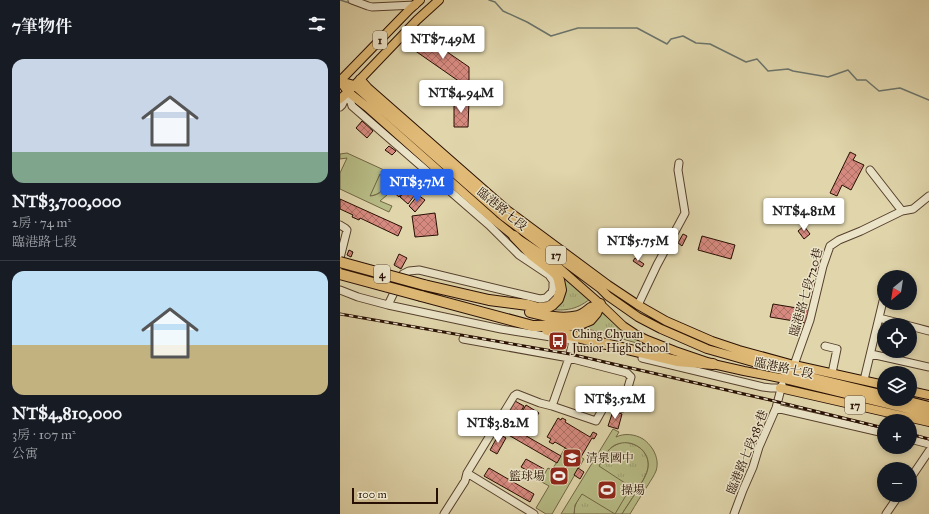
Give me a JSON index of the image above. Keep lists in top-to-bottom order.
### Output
{
  "streets": {
    "highway": ["4"],
    "main road": ["1", "臨港路七段", "17"],
    "street": ["臨港路七段720巷", "臨港路七段585巷"]
  },
  "crossings": [
    ["1", "臨港路七段"],
    ["臨港路七段", "臨港路七段720巷"],
    ["臨港路七段", "臨港路七段585巷"],
    ["臨港路七段720巷", "臨港路七段585巷"]
  ],
  "places": {
    "bus stop": ["Ching Chyuan Junior High School"],
    "school or university": ["清泉國中"],
    "sports": ["籃球場", "操場"]
  },
  "scale_bar": "100 m",
  "north": "bottom left",
  "page": {
    "heading": "7筆物件",
    "price": [
      "NT$7.49M",
      "NT$4.94M",
      "NT$3.7M",
      "NT$4.81M",
      "NT$5.75M",
      "NT$3.52M",
      "NT$3.82M"
    ],
    "list": [
      {
        "name": "NT$3,700,000",
        "note": "2房 · 74 m² · 臨港路七段"
      },
      {
        "name": "NT$4,810,000",
        "note": "3房 · 107 m² · 公寓"
      }
    ],
    "map_buttons": ["+", "−"],
    "scale": "100 m"
  }
}
